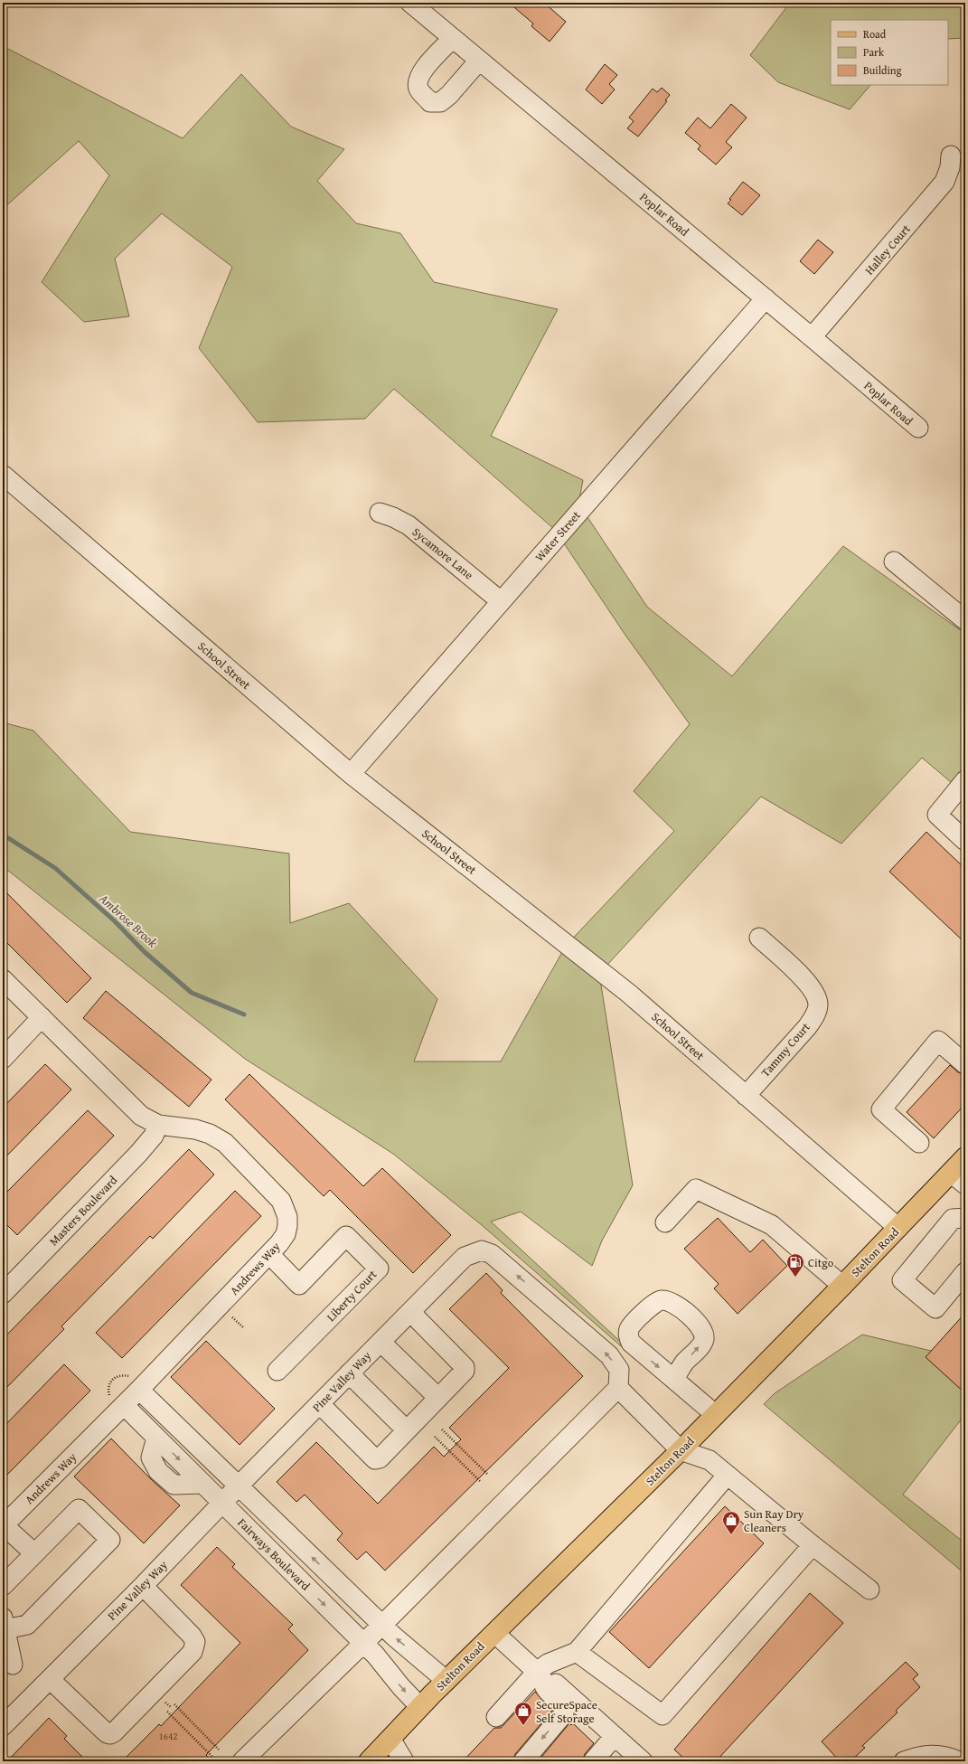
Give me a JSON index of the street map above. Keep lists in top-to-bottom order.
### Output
{
  "streets": {
    "main road": ["Stelton Road"],
    "street": [
      "Poplar Road",
      "Halley Court",
      "Water Street",
      "Sycamore Lane",
      "School Street",
      "Tammy Court",
      "Masters Boulevard",
      "Andrews Way",
      "Liberty Court",
      "Pine Valley Way",
      "Fairways Boulevard"
    ]
  },
  "crossings": [
    ["Poplar Road", "Halley Court"],
    ["Poplar Road", "Water Street"],
    ["Water Street", "Sycamore Lane"],
    ["Water Street", "School Street"],
    ["School Street", "Tammy Court"],
    ["School Street", "Stelton Road"],
    ["Masters Boulevard", "Andrews Way"],
    ["Stelton Road", "Fairways Boulevard"],
    ["Andrews Way", "Liberty Court"],
    ["Andrews Way", "Fairways Boulevard"],
    ["Pine Valley Way", "Fairways Boulevard"]
  ],
  "water": ["Ambrose Brook"],
  "places": {
    "fuel station": ["Citgo"],
    "shop": ["Sun Ray Dry Cleaners", "SecureSpace Self Storage"]
  },
  "house_numbers": ["1642"],
  "legend": ["Road", "Park", "Building"]
}
